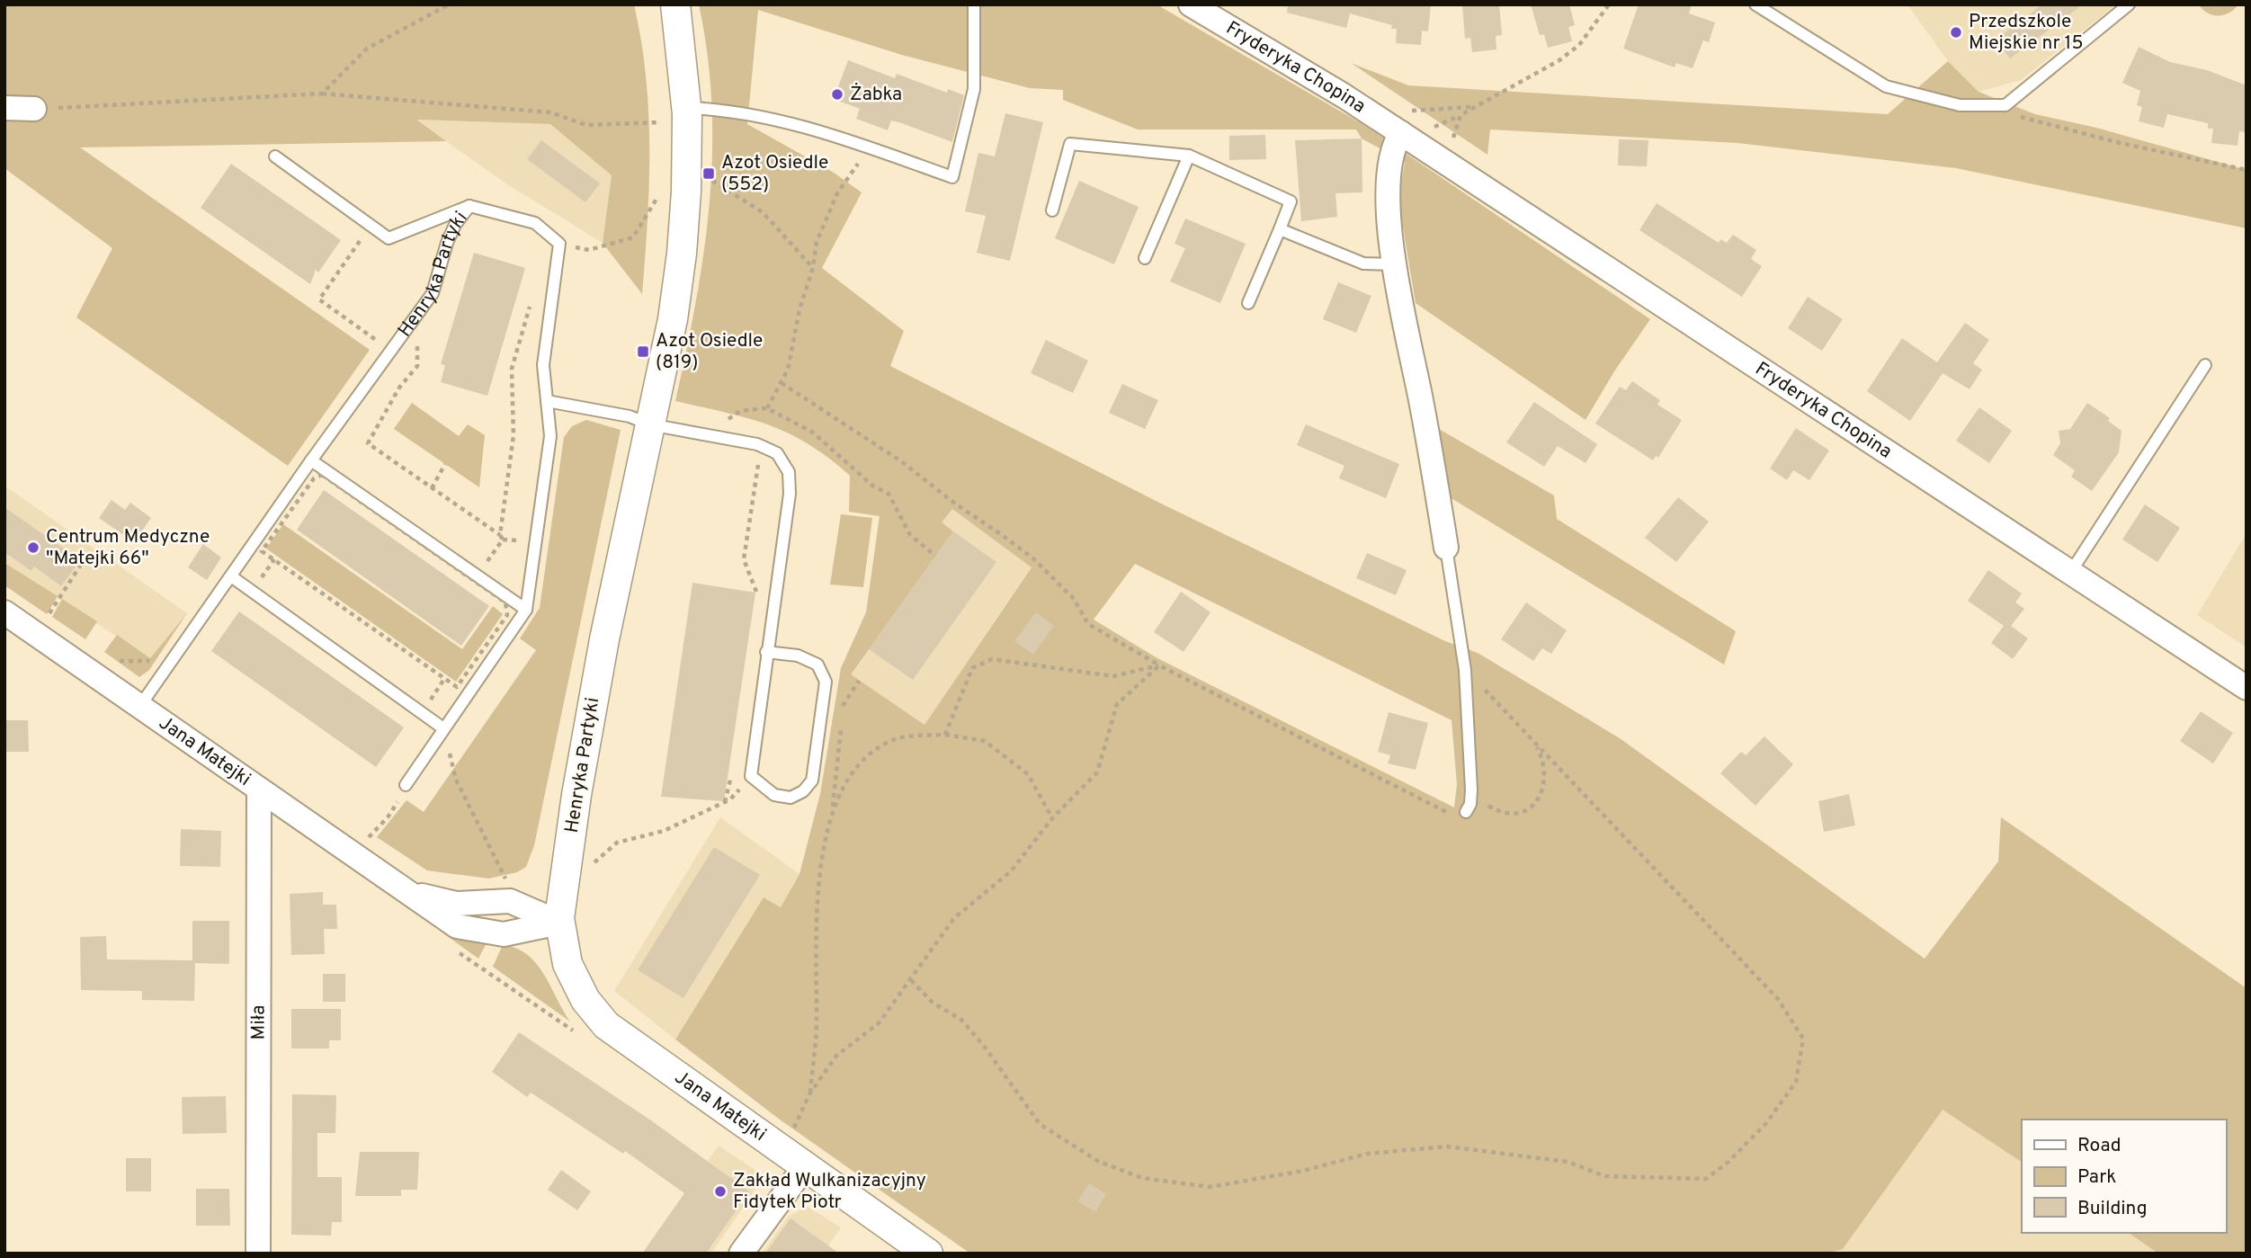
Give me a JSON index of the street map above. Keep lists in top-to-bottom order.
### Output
{
  "streets": {
    "street": [
      "Fryderyka Chopina",
      "Henryka Partyki",
      "Jana Matejki",
      "Miła"
    ]
  },
  "crossings": [
    ["Henryka Partyki", "Jana Matejki"],
    ["Jana Matejki", "Miła"]
  ],
  "places": {
    "other": [
      "Przedszkole Miejskie nr 15",
      "Żabka",
      "Centrum Medyczne \"Matejki 66\"",
      "Zakład Wulkanizacyjny Fidytek Piotr"
    ],
    "transit": ["Azot Osiedle (552)", "Azot Osiedle (819)"]
  },
  "legend": ["Road", "Park", "Building"]
}
